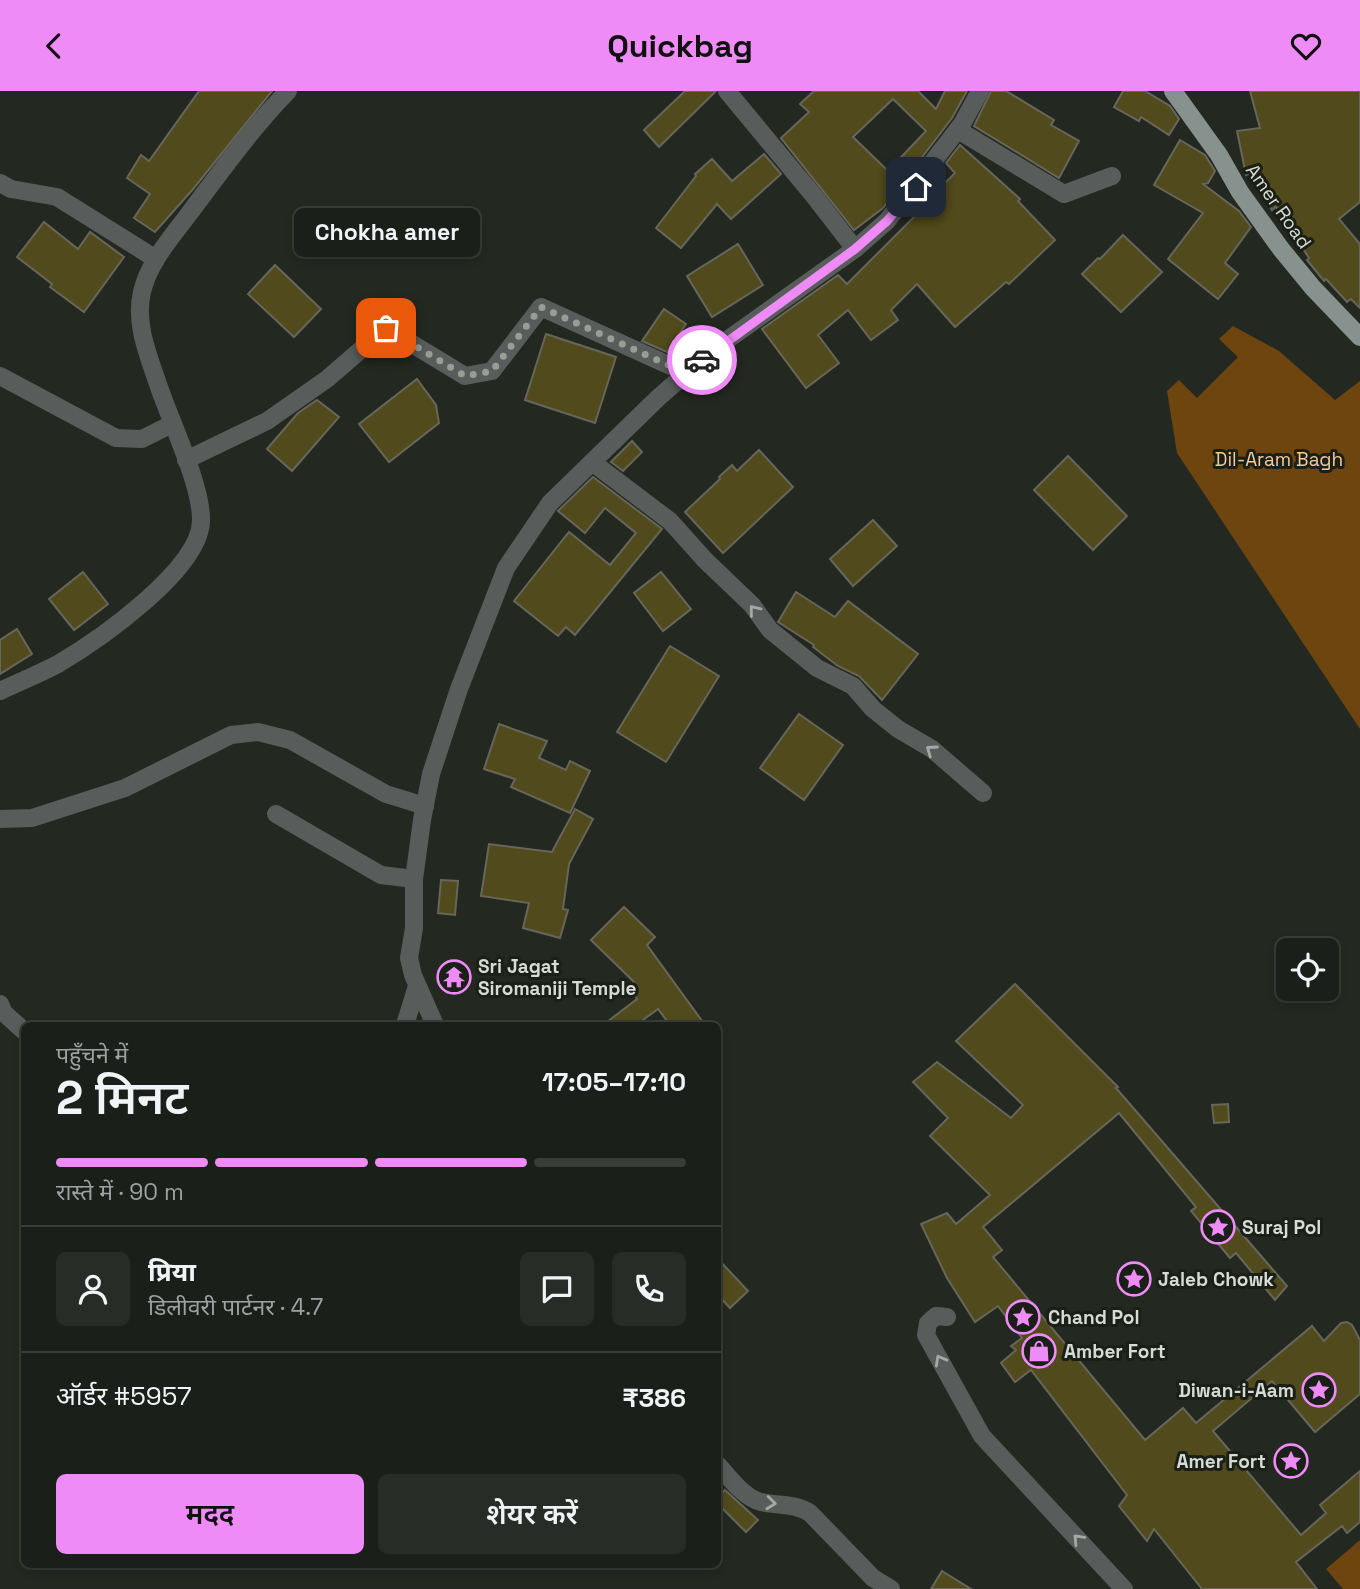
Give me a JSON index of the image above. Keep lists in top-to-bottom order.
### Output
{
  "streets": {
    "main road": ["Amer Road"]
  },
  "parks": ["Dil-Aram Bagh"],
  "places": {
    "other": ["Chokha amer"],
    "temple": ["Sri Jagat Siromaniji Temple"],
    "place": [
      "Suraj Pol",
      "Jaleb Chowk",
      "Chand Pol",
      "Diwan-i-Aam",
      "Amer Fort"
    ],
    "shop": ["Amber Fort"]
  },
  "page": {
    "header": "Quickbag",
    "bubble": "Chokha amer",
    "heading": ["2 मिनट", "पहुँचने में", "17:05–17:10"],
    "panel": [
      "प्रिया",
      "डिलीवरी पार्टनर · 4.7",
      "ऑर्डर #5957",
      "₹386"
    ],
    "bar": "रास्ते में · 90 m",
    "buttons": ["मदद", "शेयर करें"]
  }
}
